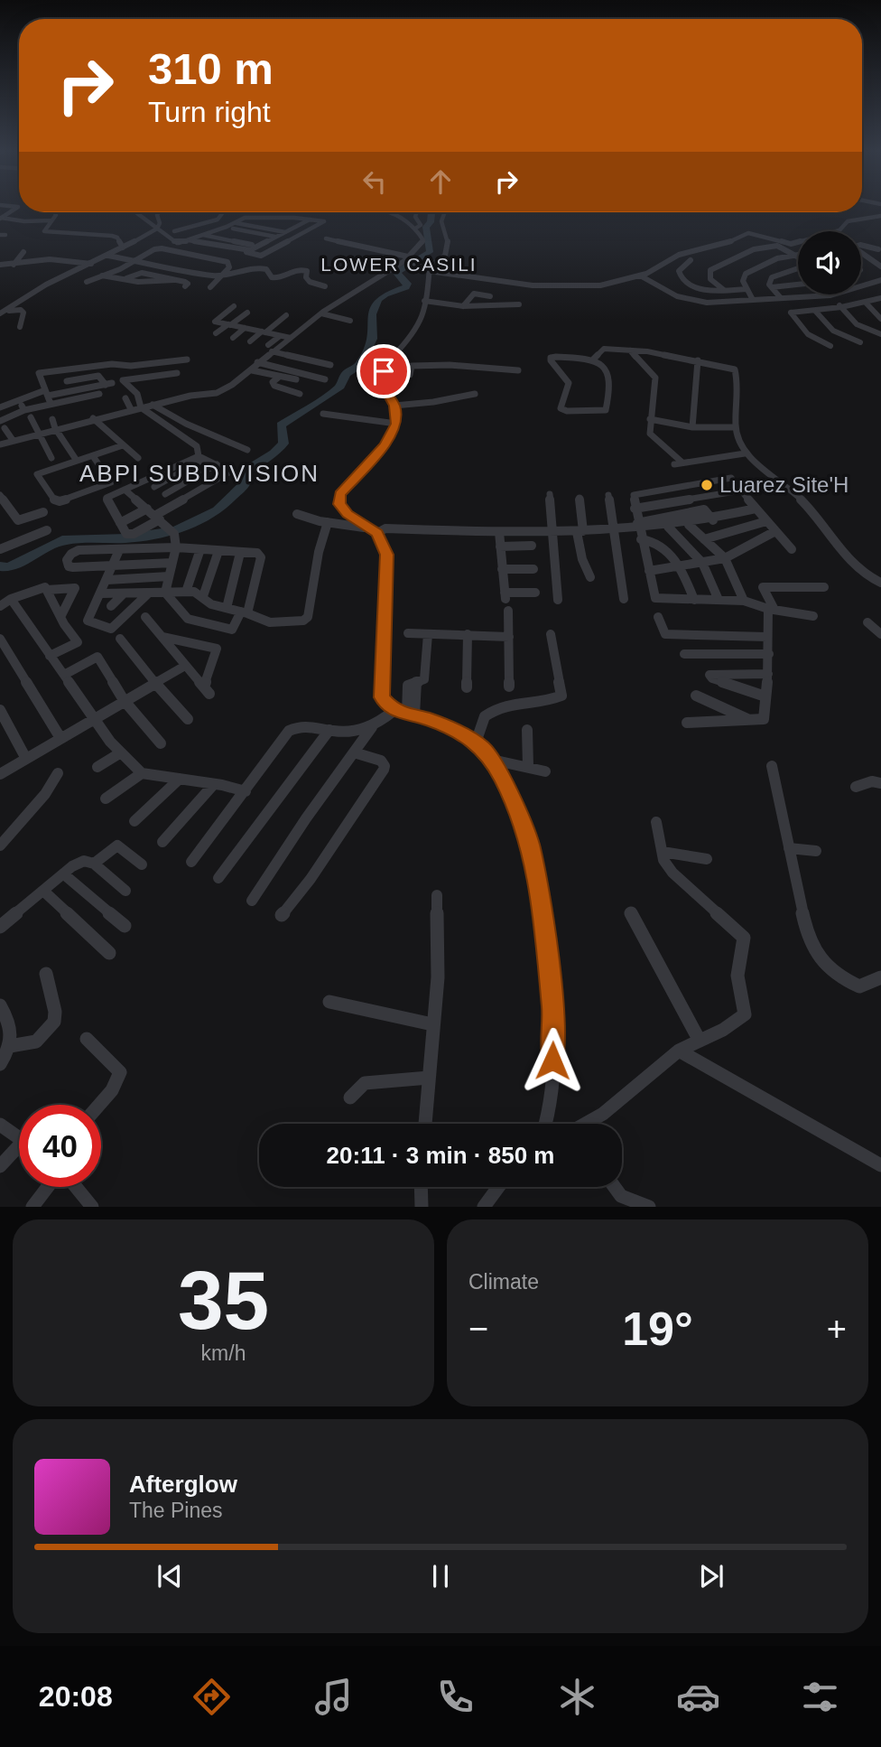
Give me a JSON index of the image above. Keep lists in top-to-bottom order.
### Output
{
  "districts": ["LOWER CASILI", "ABPI SUBDIVISION"],
  "places": ["Luarez Site'H"],
  "page": {
    "turn": ["310 m", "Turn right"],
    "limit": "40",
    "trip": "20:11 · 3 min · 850 m",
    "tile": [
      ["35", "km/h"],
      "Climate"
    ],
    "heat": ["−", "19°", "+"],
    "song": ["Afterglow", "The Pines"],
    "tabs": "20:08"
  }
}
